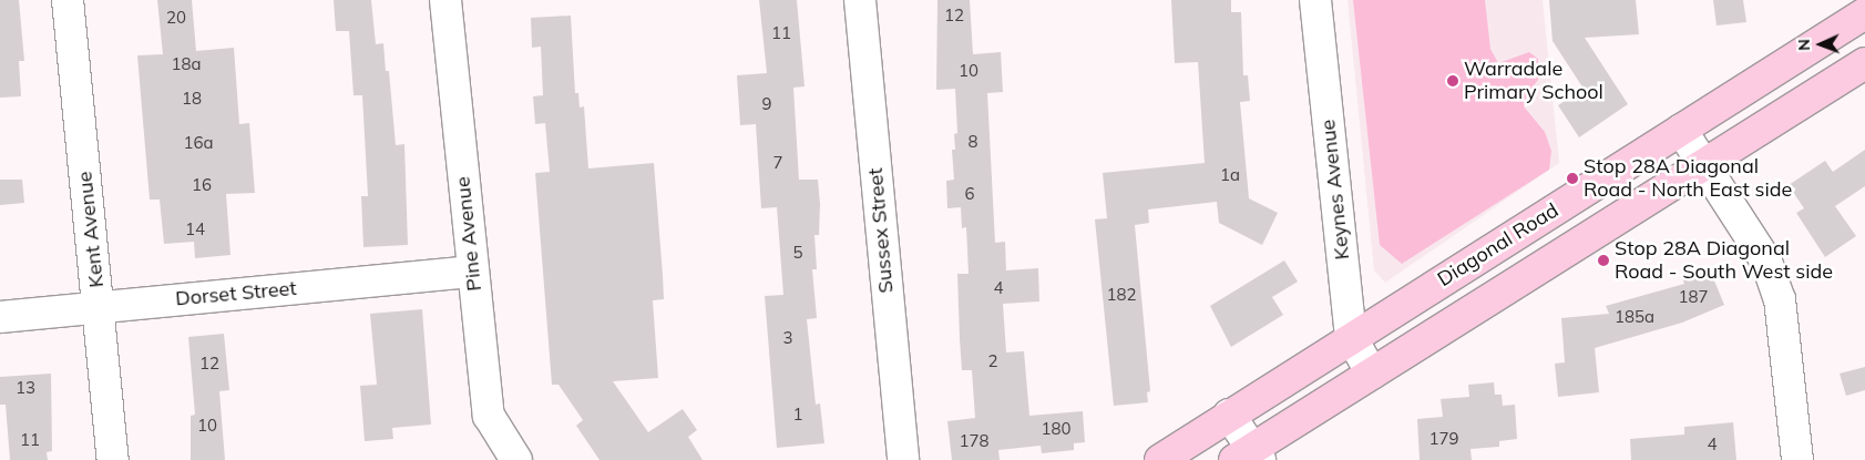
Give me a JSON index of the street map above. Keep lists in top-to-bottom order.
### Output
{
  "streets": {
    "main road": ["Diagonal Road"],
    "street": [
      "Keynes Avenue",
      "Kent Avenue",
      "Sussex Street",
      "Pine Avenue",
      "Dorset Street"
    ]
  },
  "crossings": [
    ["Keynes Avenue", "Diagonal Road"],
    ["Kent Avenue", "Dorset Street"],
    ["Pine Avenue", "Dorset Street"]
  ],
  "places": ["Warradale Primary School", "Stop 28A Diagonal Road - North East side", "Stop 28A Diagonal Road - South West side"],
  "house_numbers": [
    "12",
    "20",
    "11",
    "18a",
    "10",
    "18",
    "9",
    "8",
    "16a",
    "7",
    "1a",
    "16",
    "6",
    "14",
    "5",
    "4",
    "182",
    "187",
    "185a",
    "3",
    "2",
    "12",
    "13",
    "1",
    "10",
    "180",
    "179",
    "11",
    "178",
    "4"
  ],
  "north": "left"
}
